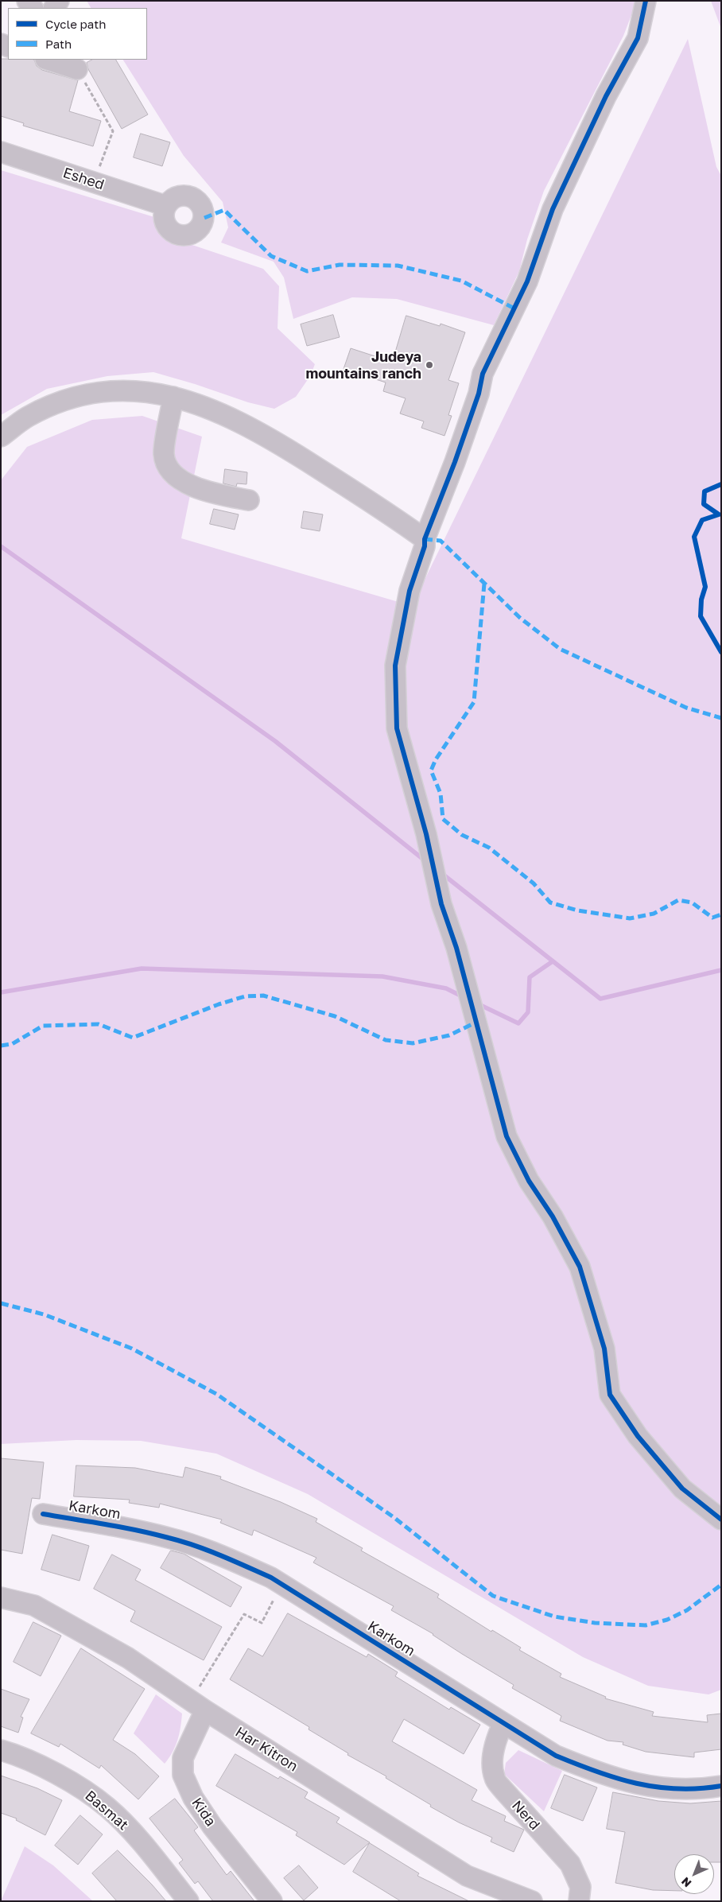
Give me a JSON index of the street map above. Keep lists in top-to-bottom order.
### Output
{
  "streets": {
    "street": [
      "Eshed",
      "Karkom",
      "Har Kitron",
      "Basmat",
      "Kida",
      "Nerd"
    ]
  },
  "crossings": [
    ["Karkom", "Nerd"],
    ["Har Kitron", "Kida"]
  ],
  "places": ["Judeya mountains ranch"],
  "legend": ["Cycle path", "Path"],
  "north": "bottom left"
}
